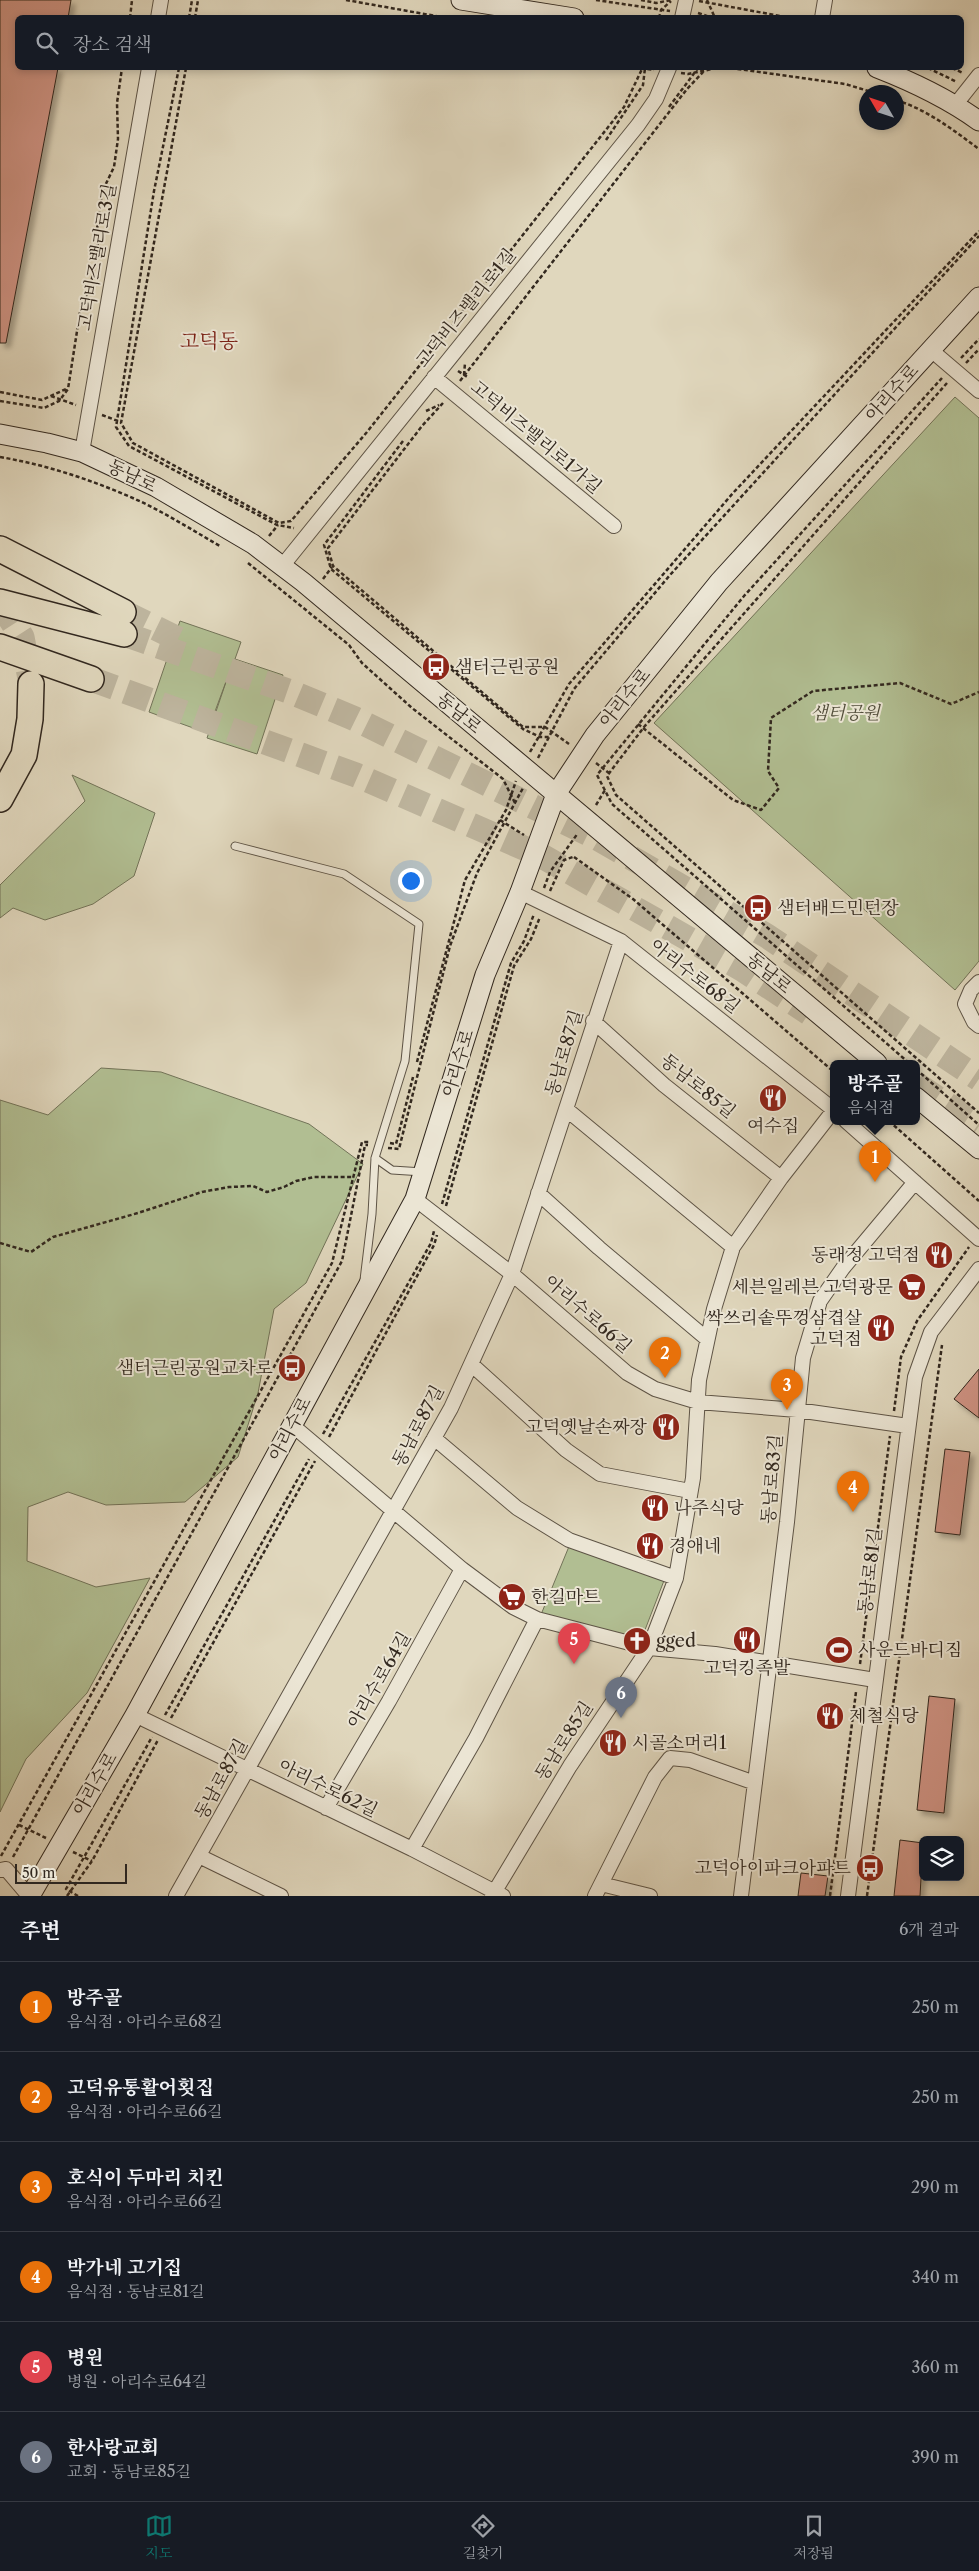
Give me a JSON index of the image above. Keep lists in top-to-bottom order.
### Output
{
  "streets": {
    "main road": ["아리수로", "동남로"],
    "street": [
      "고덕비즈밸리로3길",
      "고덕비즈밸리로1길",
      "고덕비즈밸리로1가길",
      "아리수로68길",
      "동남로87길",
      "동남로85길",
      "아리수로66길",
      "동남로83길",
      "동남로81길",
      "아리수로64길",
      "아리수로62길"
    ]
  },
  "crossings": [
    ["고덕비즈밸리로3길", "동남로"],
    ["고덕비즈밸리로1길", "고덕비즈밸리로1가길"],
    ["고덕비즈밸리로1길", "동남로"],
    ["아리수로", "동남로"],
    ["아리수로", "아리수로68길"],
    ["아리수로", "아리수로66길"],
    ["아리수로", "아리수로62길"],
    ["아리수로68길", "동남로87길"],
    ["동남로87길", "동남로85길"],
    ["동남로87길", "아리수로66길"],
    ["동남로87길", "아리수로62길"],
    ["동남로85길", "아리수로66길"],
    ["동남로85길", "아리수로62길"],
    ["아리수로66길", "동남로83길"],
    ["아리수로66길", "동남로81길"],
    ["아리수로64길", "아리수로62길"]
  ],
  "districts": ["고덕동"],
  "parks": ["샘터공원"],
  "places": {
    "bus stop": [
      "샘터근린공원",
      "샘터배드민턴장",
      "샘터근린공원교차로",
      "고덕아이파크아파트"
    ],
    "restaurant": [
      "여수집",
      "동래정 고덕점",
      "싹쓰리솥뚜껑삼겹살 고덕점",
      "고덕옛날손짜장",
      "나주식당",
      "경애네",
      "고덕킹족발",
      "제철식당",
      "시골소머리1"
    ],
    "supermarket": ["세븐일레븐 고덕광문", "한길마트"],
    "church": ["gged"],
    "sports": ["사운드바디짐"]
  },
  "scale_bar": "50 m",
  "north": "top left",
  "page": {
    "search": "장소 검색",
    "popup": ["방주골", "음식점"],
    "pins": [
      "1",
      "2",
      "3",
      "4",
      "5",
      "6"
    ],
    "scale": "50 m",
    "heading": ["주변", "6개 결과"],
    "list": [
      {
        "mark": "1",
        "name": "방주골",
        "note": "음식점 · 아리수로68길",
        "value": "250 m"
      },
      {
        "mark": "2",
        "name": "고덕유통활어횟집",
        "note": "음식점 · 아리수로66길",
        "value": "250 m"
      },
      {
        "mark": "3",
        "name": "호식이 두마리 치킨",
        "note": "음식점 · 아리수로66길",
        "value": "290 m"
      },
      {
        "mark": "4",
        "name": "박가네 고기집",
        "note": "음식점 · 동남로81길",
        "value": "340 m"
      },
      {
        "mark": "5",
        "name": "병원",
        "note": "병원 · 아리수로64길",
        "value": "360 m"
      },
      {
        "mark": "6",
        "name": "한사랑교회",
        "note": "교회 · 동남로85길",
        "value": "390 m"
      }
    ],
    "nav": ["지도", "길찾기", "저장됨"]
  }
}
